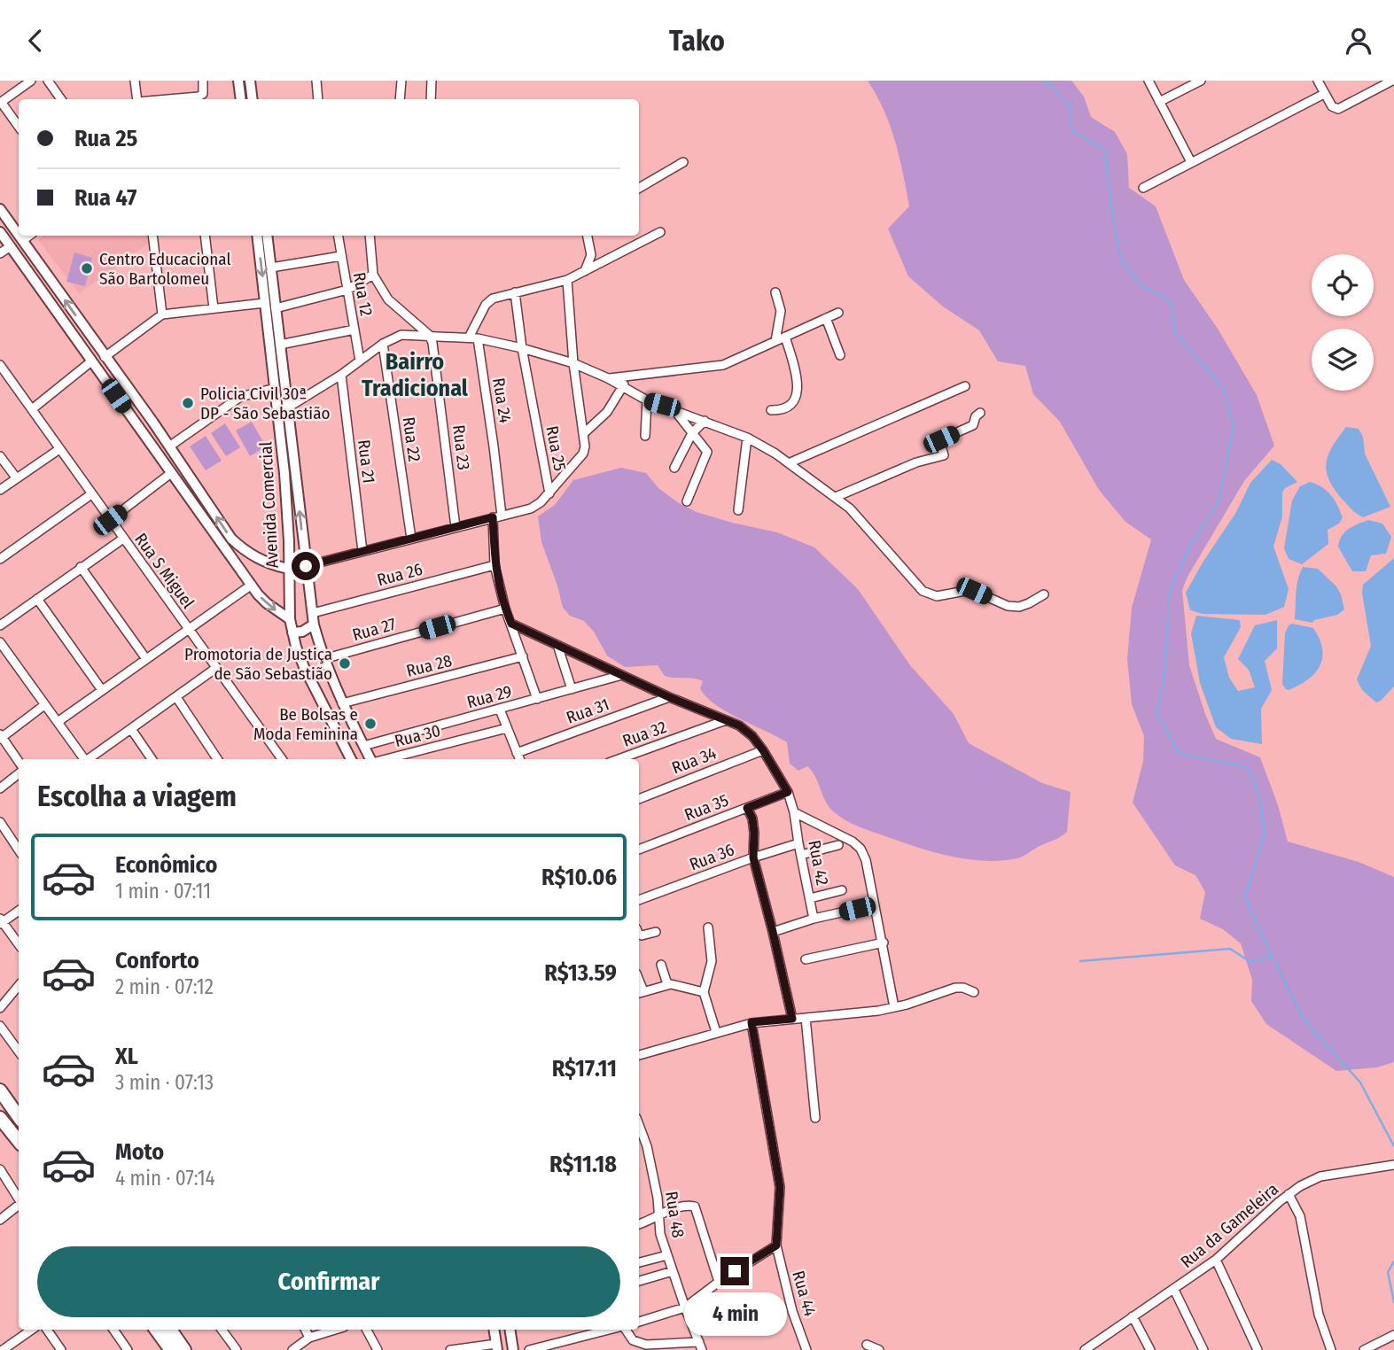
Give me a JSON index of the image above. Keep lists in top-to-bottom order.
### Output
{
  "streets": {
    "street": [
      "Rua 12",
      "Rua 24",
      "Rua 22",
      "Rua 23",
      "Rua 25",
      "Rua 21",
      "Avenida Comercial",
      "Rua S Miguel",
      "Rua 26",
      "Rua 27",
      "Rua 28",
      "Rua 29",
      "Rua 31",
      "Rua 32",
      "Rua 30",
      "Rua 34",
      "Rua 35",
      "Rua 36",
      "Rua 42",
      "Rua 48",
      "Rua da Gameleira",
      "Rua 44"
    ]
  },
  "crossings": [
    ["Rua 24", "Rua 25"],
    ["Rua 24", "Rua 26"],
    ["Rua 24", "Rua 27"],
    ["Rua 24", "Rua 28"],
    ["Rua 24", "Rua 29"],
    ["Rua 24", "Rua 42"],
    ["Rua 22", "Rua 25"],
    ["Rua 23", "Rua 25"],
    ["Rua 25", "Rua 21"],
    ["Rua 25", "Avenida Comercial"],
    ["Avenida Comercial", "Rua 26"],
    ["Avenida Comercial", "Rua 27"],
    ["Avenida Comercial", "Rua 28"],
    ["Avenida Comercial", "Rua 29"],
    ["Rua 29", "Rua 42"],
    ["Rua 31", "Rua 42"],
    ["Rua 32", "Rua 42"],
    ["Rua 34", "Rua 42"],
    ["Rua 35", "Rua 42"],
    ["Rua 36", "Rua 42"]
  ],
  "districts": ["Bairro Tradicional"],
  "places": [
    "Centro Educacional São Bartolomeu",
    "Policia Civil 30ª DP - São Sebastião",
    "Promotoria de Justiça de São Sebastião",
    "Be Bolsas e Moda Feminina"
  ],
  "page": {
    "header": "Tako",
    "banner": ["Rua 25", "Rua 47"],
    "heading": "Escolha a viagem",
    "list": [
      {
        "name": "Econômico",
        "note": "1 min · 07:11",
        "value": "R$10.06"
      },
      {
        "name": "Conforto",
        "note": "2 min · 07:12",
        "value": "R$13.59"
      },
      {
        "name": "XL",
        "note": "3 min · 07:13",
        "value": "R$17.11"
      },
      {
        "name": "Moto",
        "note": "4 min · 07:14",
        "value": "R$11.18"
      }
    ],
    "buttons": "Confirmar",
    "bubble": "4 min"
  }
}
